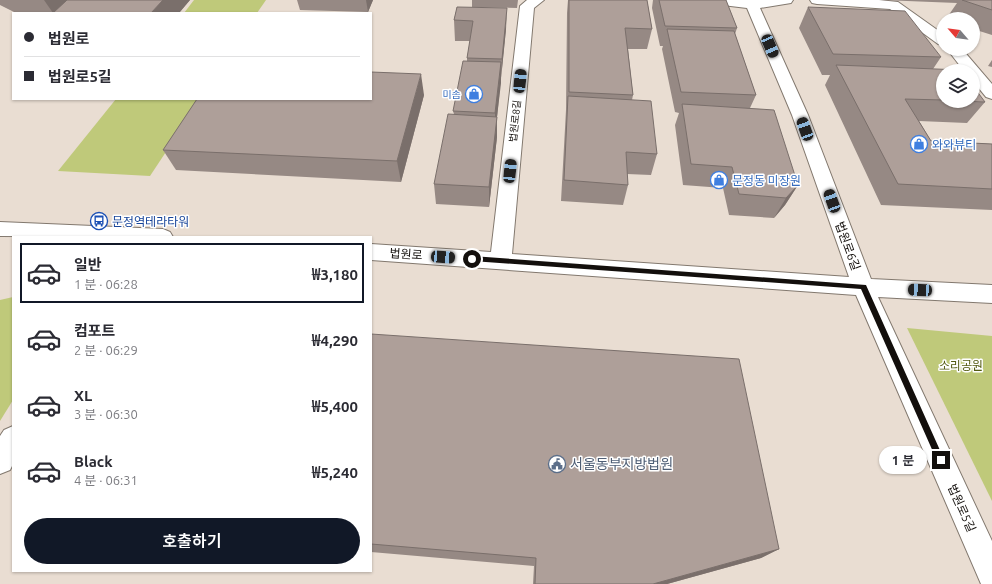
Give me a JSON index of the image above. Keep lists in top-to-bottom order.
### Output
{
  "streets": {
    "street": [
      "법원로8길",
      "법원로6길",
      "법원로",
      "법원로5길"
    ]
  },
  "crossings": [
    ["법원로8길", "법원로"],
    ["법원로6길", "법원로"],
    ["법원로6길", "법원로5길"],
    ["법원로", "법원로5길"]
  ],
  "parks": ["소리공원"],
  "places": {
    "shop": ["미솜", "와와뷰티", "문정동 미장원"],
    "bus stop": ["문정역테라타워"],
    "public building": ["서울동부지방법원"]
  },
  "north": "top left",
  "page": {
    "banner": ["법원로", "법원로5길"],
    "list": [
      {
        "name": "일반",
        "note": "1 분 · 06:28",
        "value": "₩3,180"
      },
      {
        "name": "컴포트",
        "note": "2 분 · 06:29",
        "value": "₩4,290"
      },
      {
        "name": "XL",
        "note": "3 분 · 06:30",
        "value": "₩5,400"
      },
      {
        "name": "Black",
        "note": "4 분 · 06:31",
        "value": "₩5,240"
      }
    ],
    "bubble": "1 분",
    "buttons": "호출하기"
  }
}
